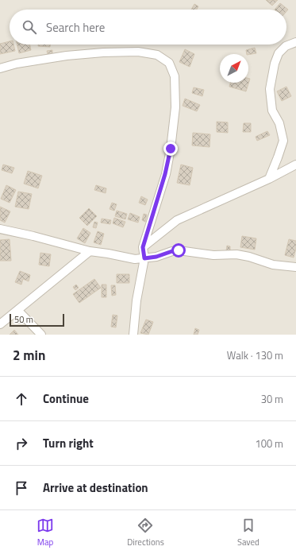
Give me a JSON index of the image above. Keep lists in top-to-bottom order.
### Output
{
  "scale_bar": "50 m",
  "north": "top right",
  "page": {
    "search": "Search here",
    "scale": "50 m",
    "heading": ["2 min", "Walk · 130 m"],
    "list": [
      ["Continue", "30 m"],
      ["Turn right", "100 m"],
      "Arrive at destination"
    ],
    "nav": ["Map", "Directions", "Saved"]
  }
}
